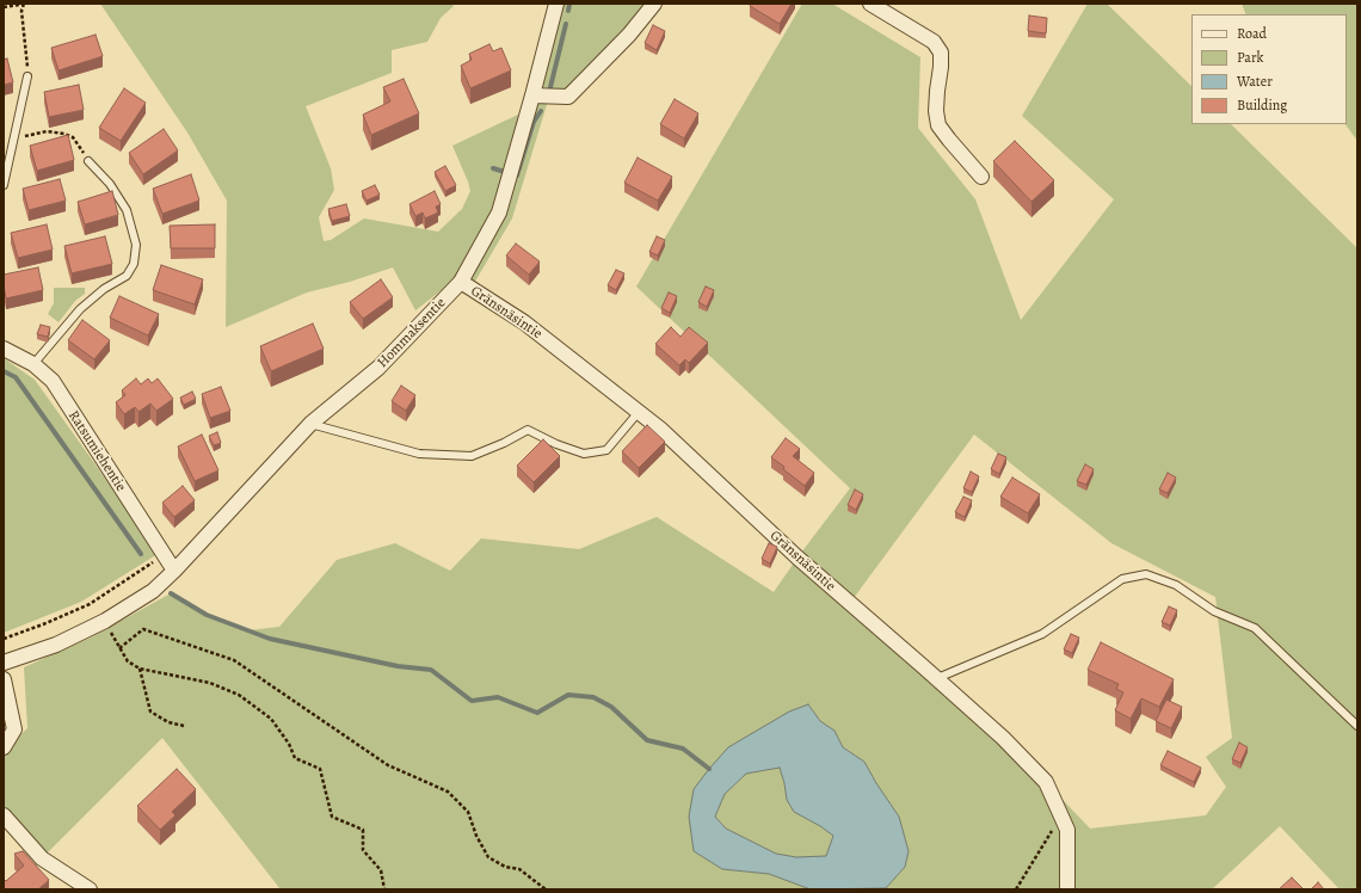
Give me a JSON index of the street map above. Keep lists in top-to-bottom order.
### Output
{
  "streets": {
    "street": ["Gränsnäsintie", "Hommaksentie", "Ratsumiehentie"]
  },
  "crossings": [
    ["Gränsnäsintie", "Hommaksentie"],
    ["Hommaksentie", "Ratsumiehentie"]
  ],
  "legend": [
    "Road",
    "Park",
    "Water",
    "Building"
  ]
}
